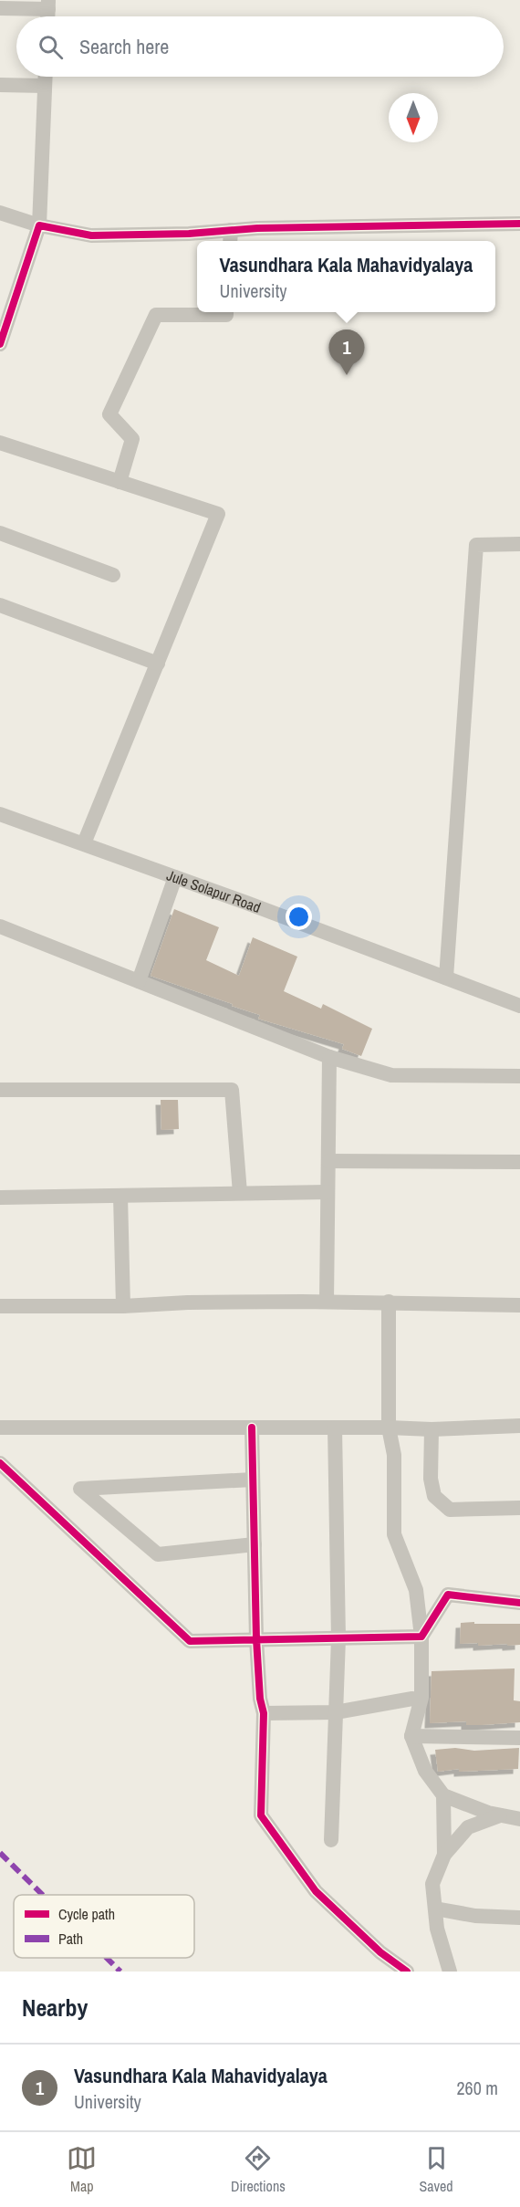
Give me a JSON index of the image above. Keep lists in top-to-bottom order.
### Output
{
  "streets": {
    "street": ["Jule Solapur Road"]
  },
  "legend": ["Cycle path", "Path"],
  "north": "bottom",
  "page": {
    "search": "Search here",
    "popup": ["Vasundhara Kala Mahavidyalaya", "University"],
    "pins": "1",
    "heading": "Nearby",
    "list": [
      {
        "mark": "1",
        "name": "Vasundhara Kala Mahavidyalaya",
        "note": "University",
        "value": "260 m"
      }
    ],
    "nav": ["Map", "Directions", "Saved"]
  }
}
